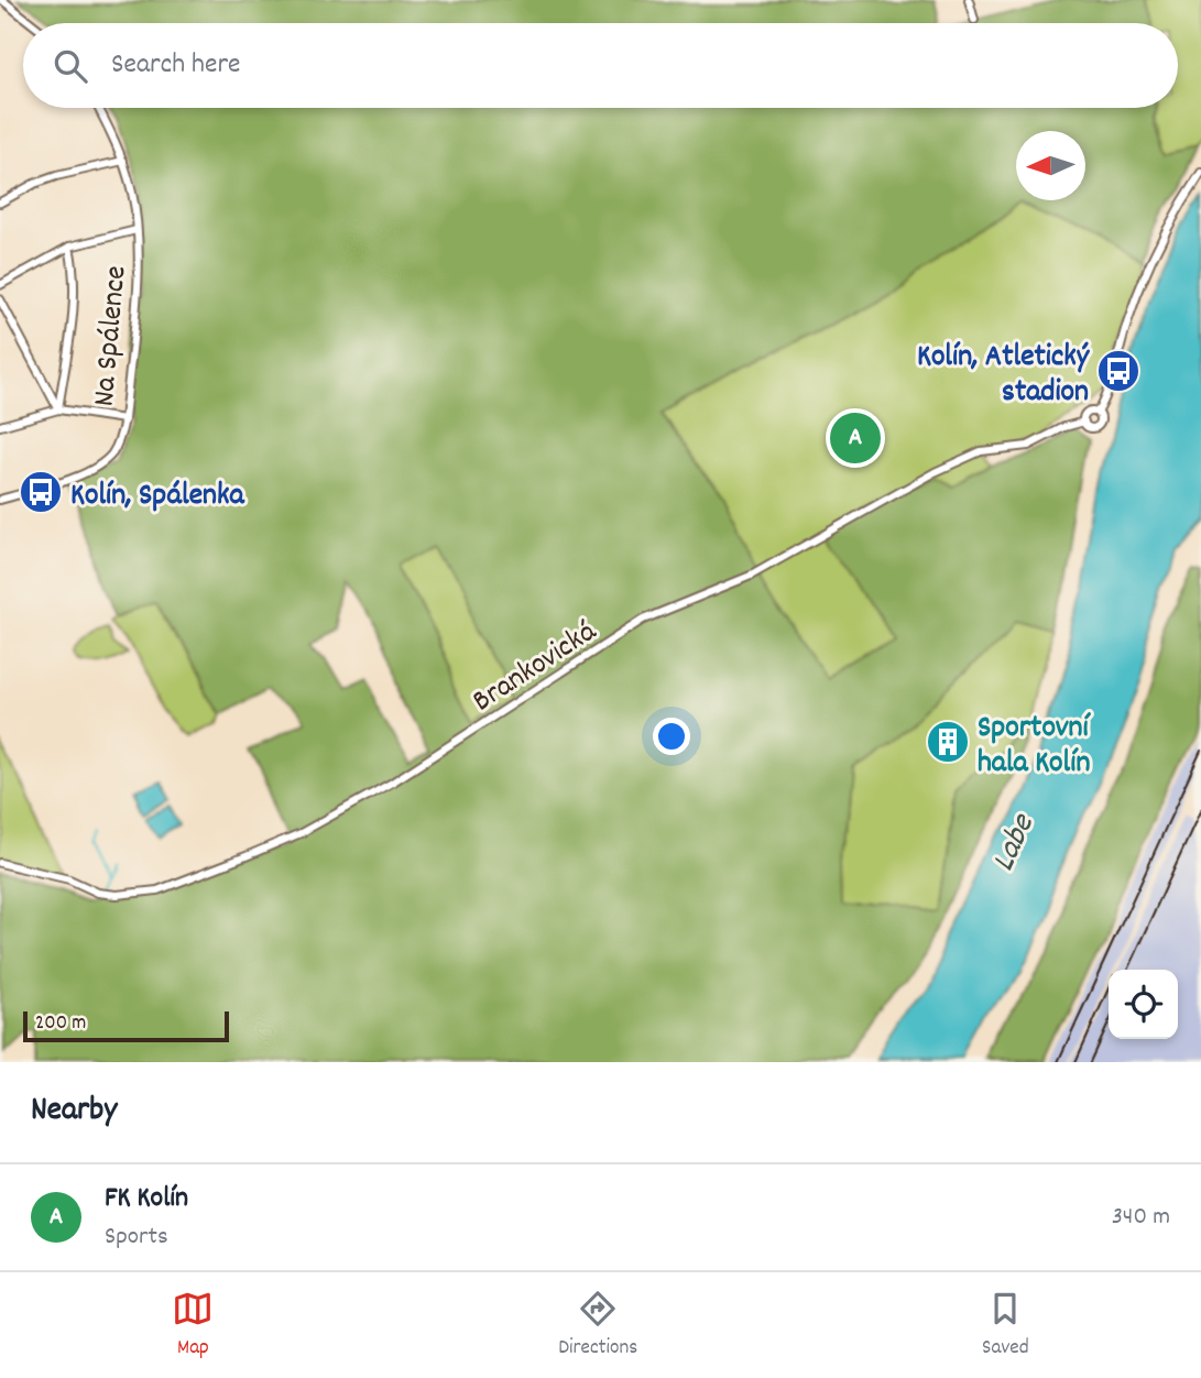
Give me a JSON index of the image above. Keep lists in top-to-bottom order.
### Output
{
  "streets": {
    "street": ["Na Spálence", "Brankovická"]
  },
  "water": ["Labe"],
  "places": {
    "bus stop": ["Kolín, Atletický stadion", "Kolín, Spálenka"],
    "building": ["Sportovní hala Kolín"]
  },
  "scale_bar": "200 m",
  "north": "left",
  "page": {
    "search": "Search here",
    "pins": "A",
    "scale": "200 m",
    "heading": "Nearby",
    "list": [
      {
        "mark": "A",
        "name": "FK Kolín",
        "note": "Sports",
        "value": "340 m"
      }
    ],
    "nav": ["Map", "Directions", "Saved"]
  }
}
